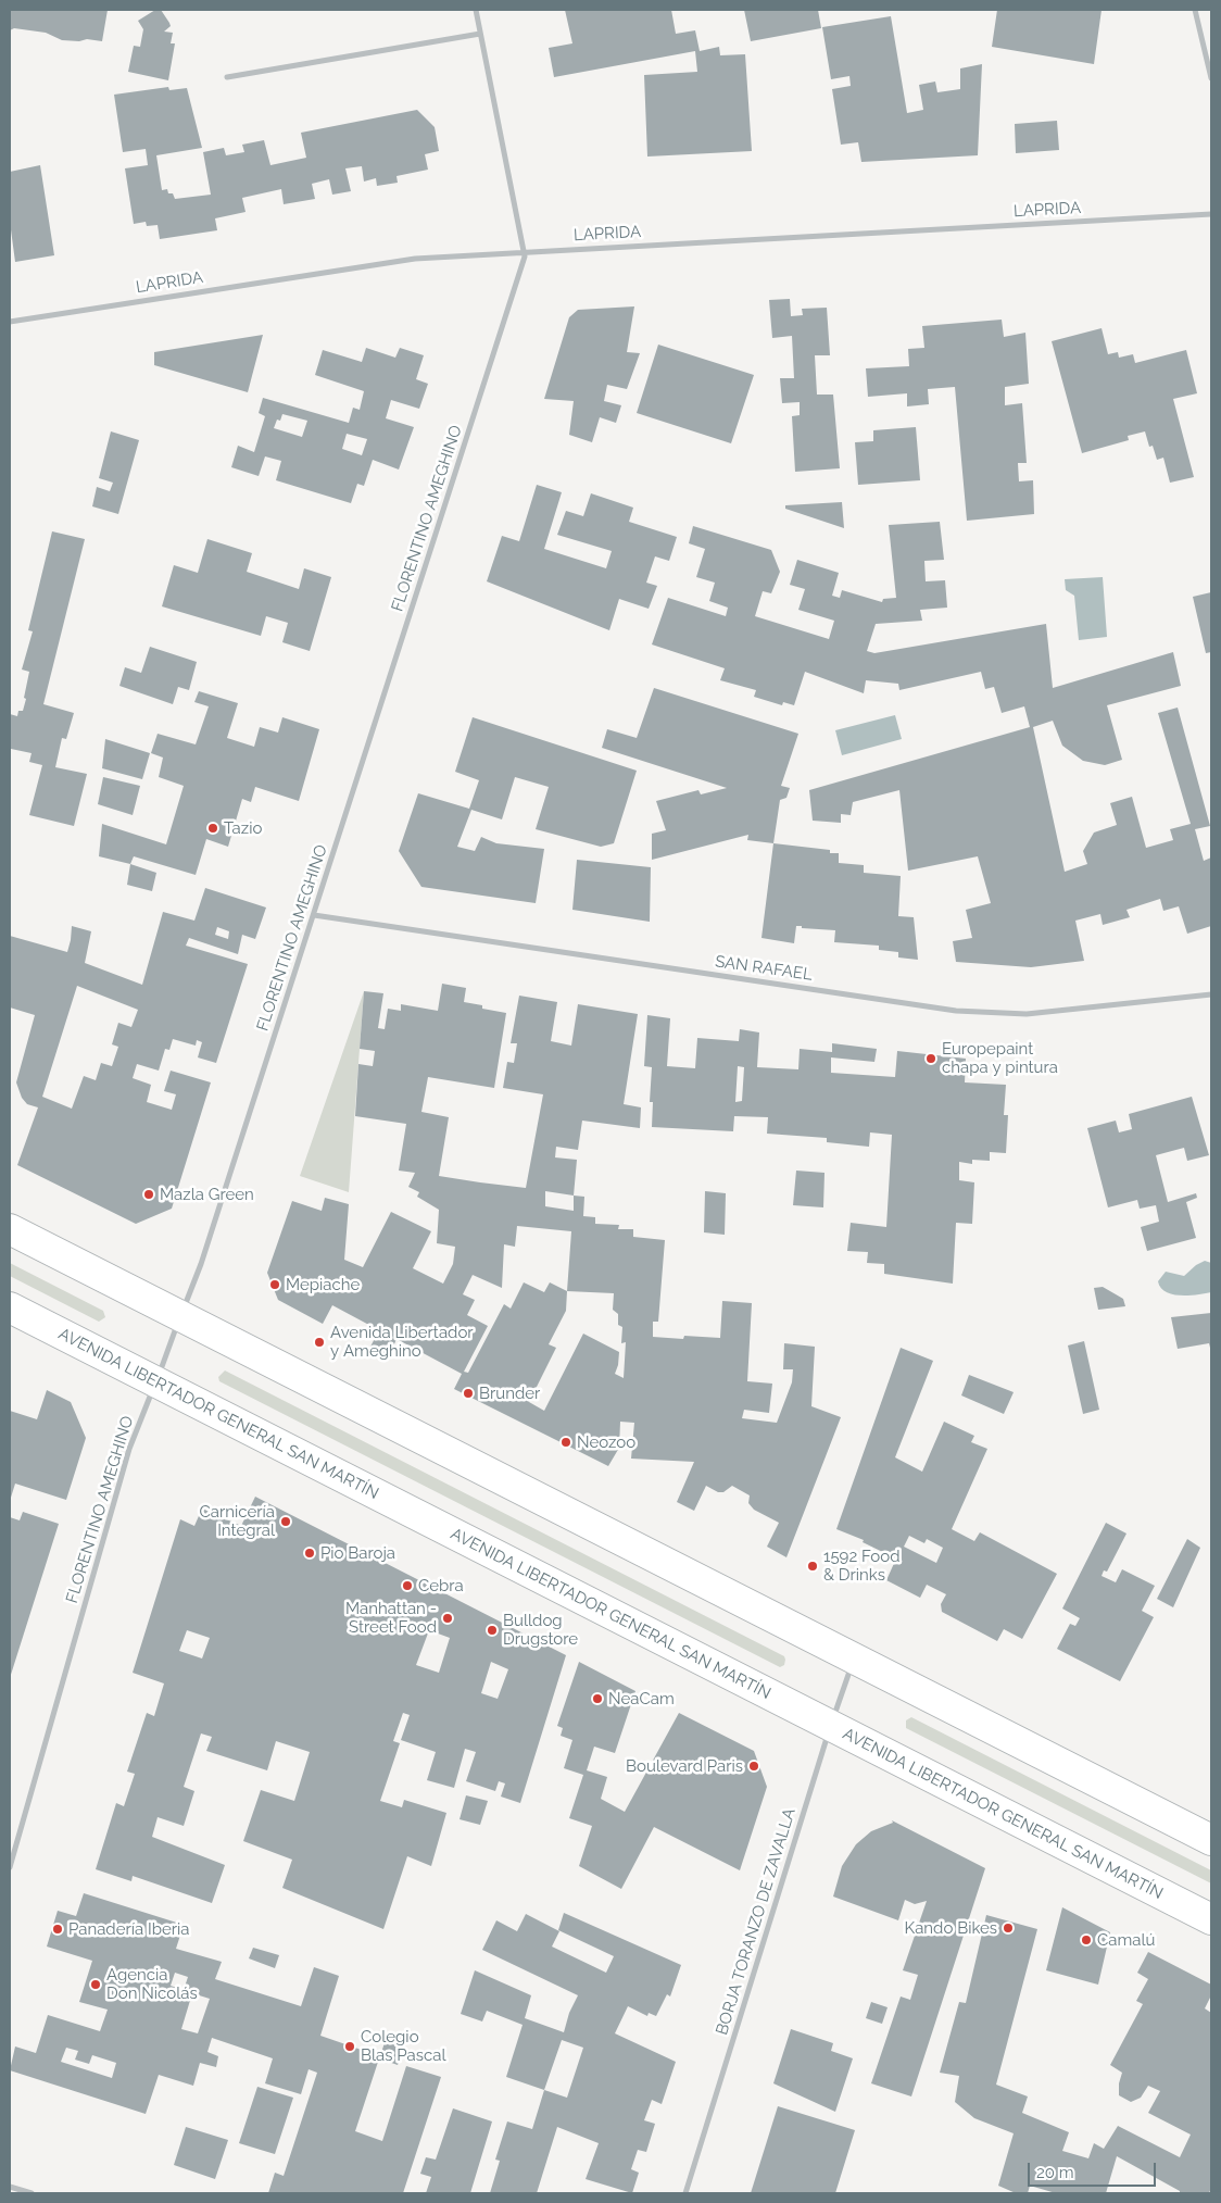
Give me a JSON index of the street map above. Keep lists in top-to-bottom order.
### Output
{
  "streets": {
    "main road": ["AVENIDA LIBERTADOR GENERAL SAN MARTÍN"],
    "street": [
      "LAPRIDA",
      "FLORENTINO AMEGHINO",
      "SAN RAFAEL",
      "BORJA TORANZO DE ZAVALLA"
    ]
  },
  "crossings": [
    ["LAPRIDA", "FLORENTINO AMEGHINO"],
    ["FLORENTINO AMEGHINO", "SAN RAFAEL"],
    ["FLORENTINO AMEGHINO", "AVENIDA LIBERTADOR GENERAL SAN MARTÍN"],
    ["AVENIDA LIBERTADOR GENERAL SAN MARTÍN", "BORJA TORANZO DE ZAVALLA"]
  ],
  "places": [
    "Tazio",
    "Europepaint chapa y pintura",
    "Mazla Green",
    "Mepiache",
    "Avenida Libertador y Ameghino",
    "Brunder",
    "Neozoo",
    "Carnicería Integral",
    "Pio Baroja",
    "1592 Food & Drinks",
    "Cebra",
    "Manhattan - Street Food",
    "Bulldog Drugstore",
    "NeaCam",
    "Boulevard Paris",
    "Kando Bikes",
    "Panadería Iberia",
    "Camalú",
    "Agencia Don Nicolás",
    "Colegio Blas Pascal"
  ],
  "scale_bar": "20 m"
}
